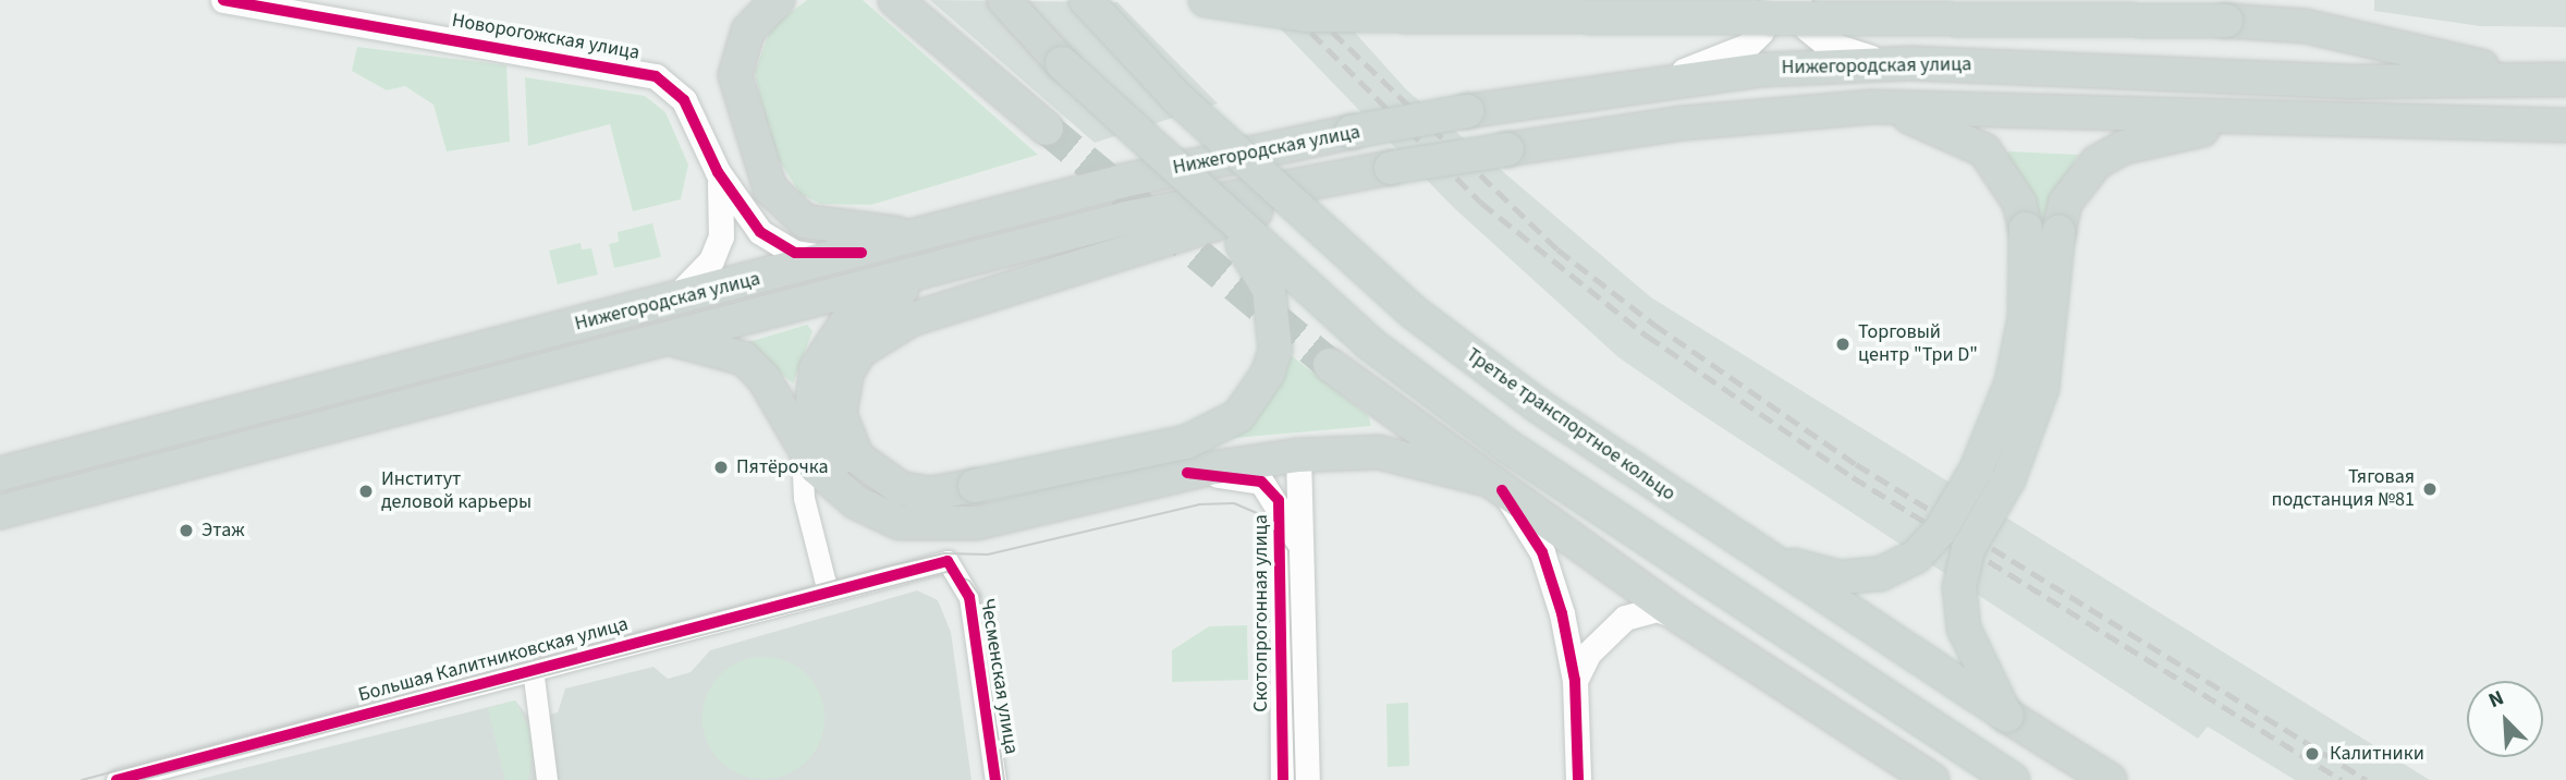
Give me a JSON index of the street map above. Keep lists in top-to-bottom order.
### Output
{
  "streets": {
    "main road": ["Нижегородская улица", "Третье транспортное кольцо"],
    "street": [
      "Новорогожская улица",
      "Скотопрогонная улица",
      "Большая Калитниковская улица",
      "Чесменская улица"
    ]
  },
  "crossings": [
    ["Большая Калитниковская улица", "Чесменская улица"]
  ],
  "places": [
    "Торговый центр \"Три D\"",
    "Пятёрочка",
    "Тяговая подстанция №81",
    "Институт деловой карьеры",
    "Этаж",
    "Калитники"
  ],
  "north": "top left"
}
